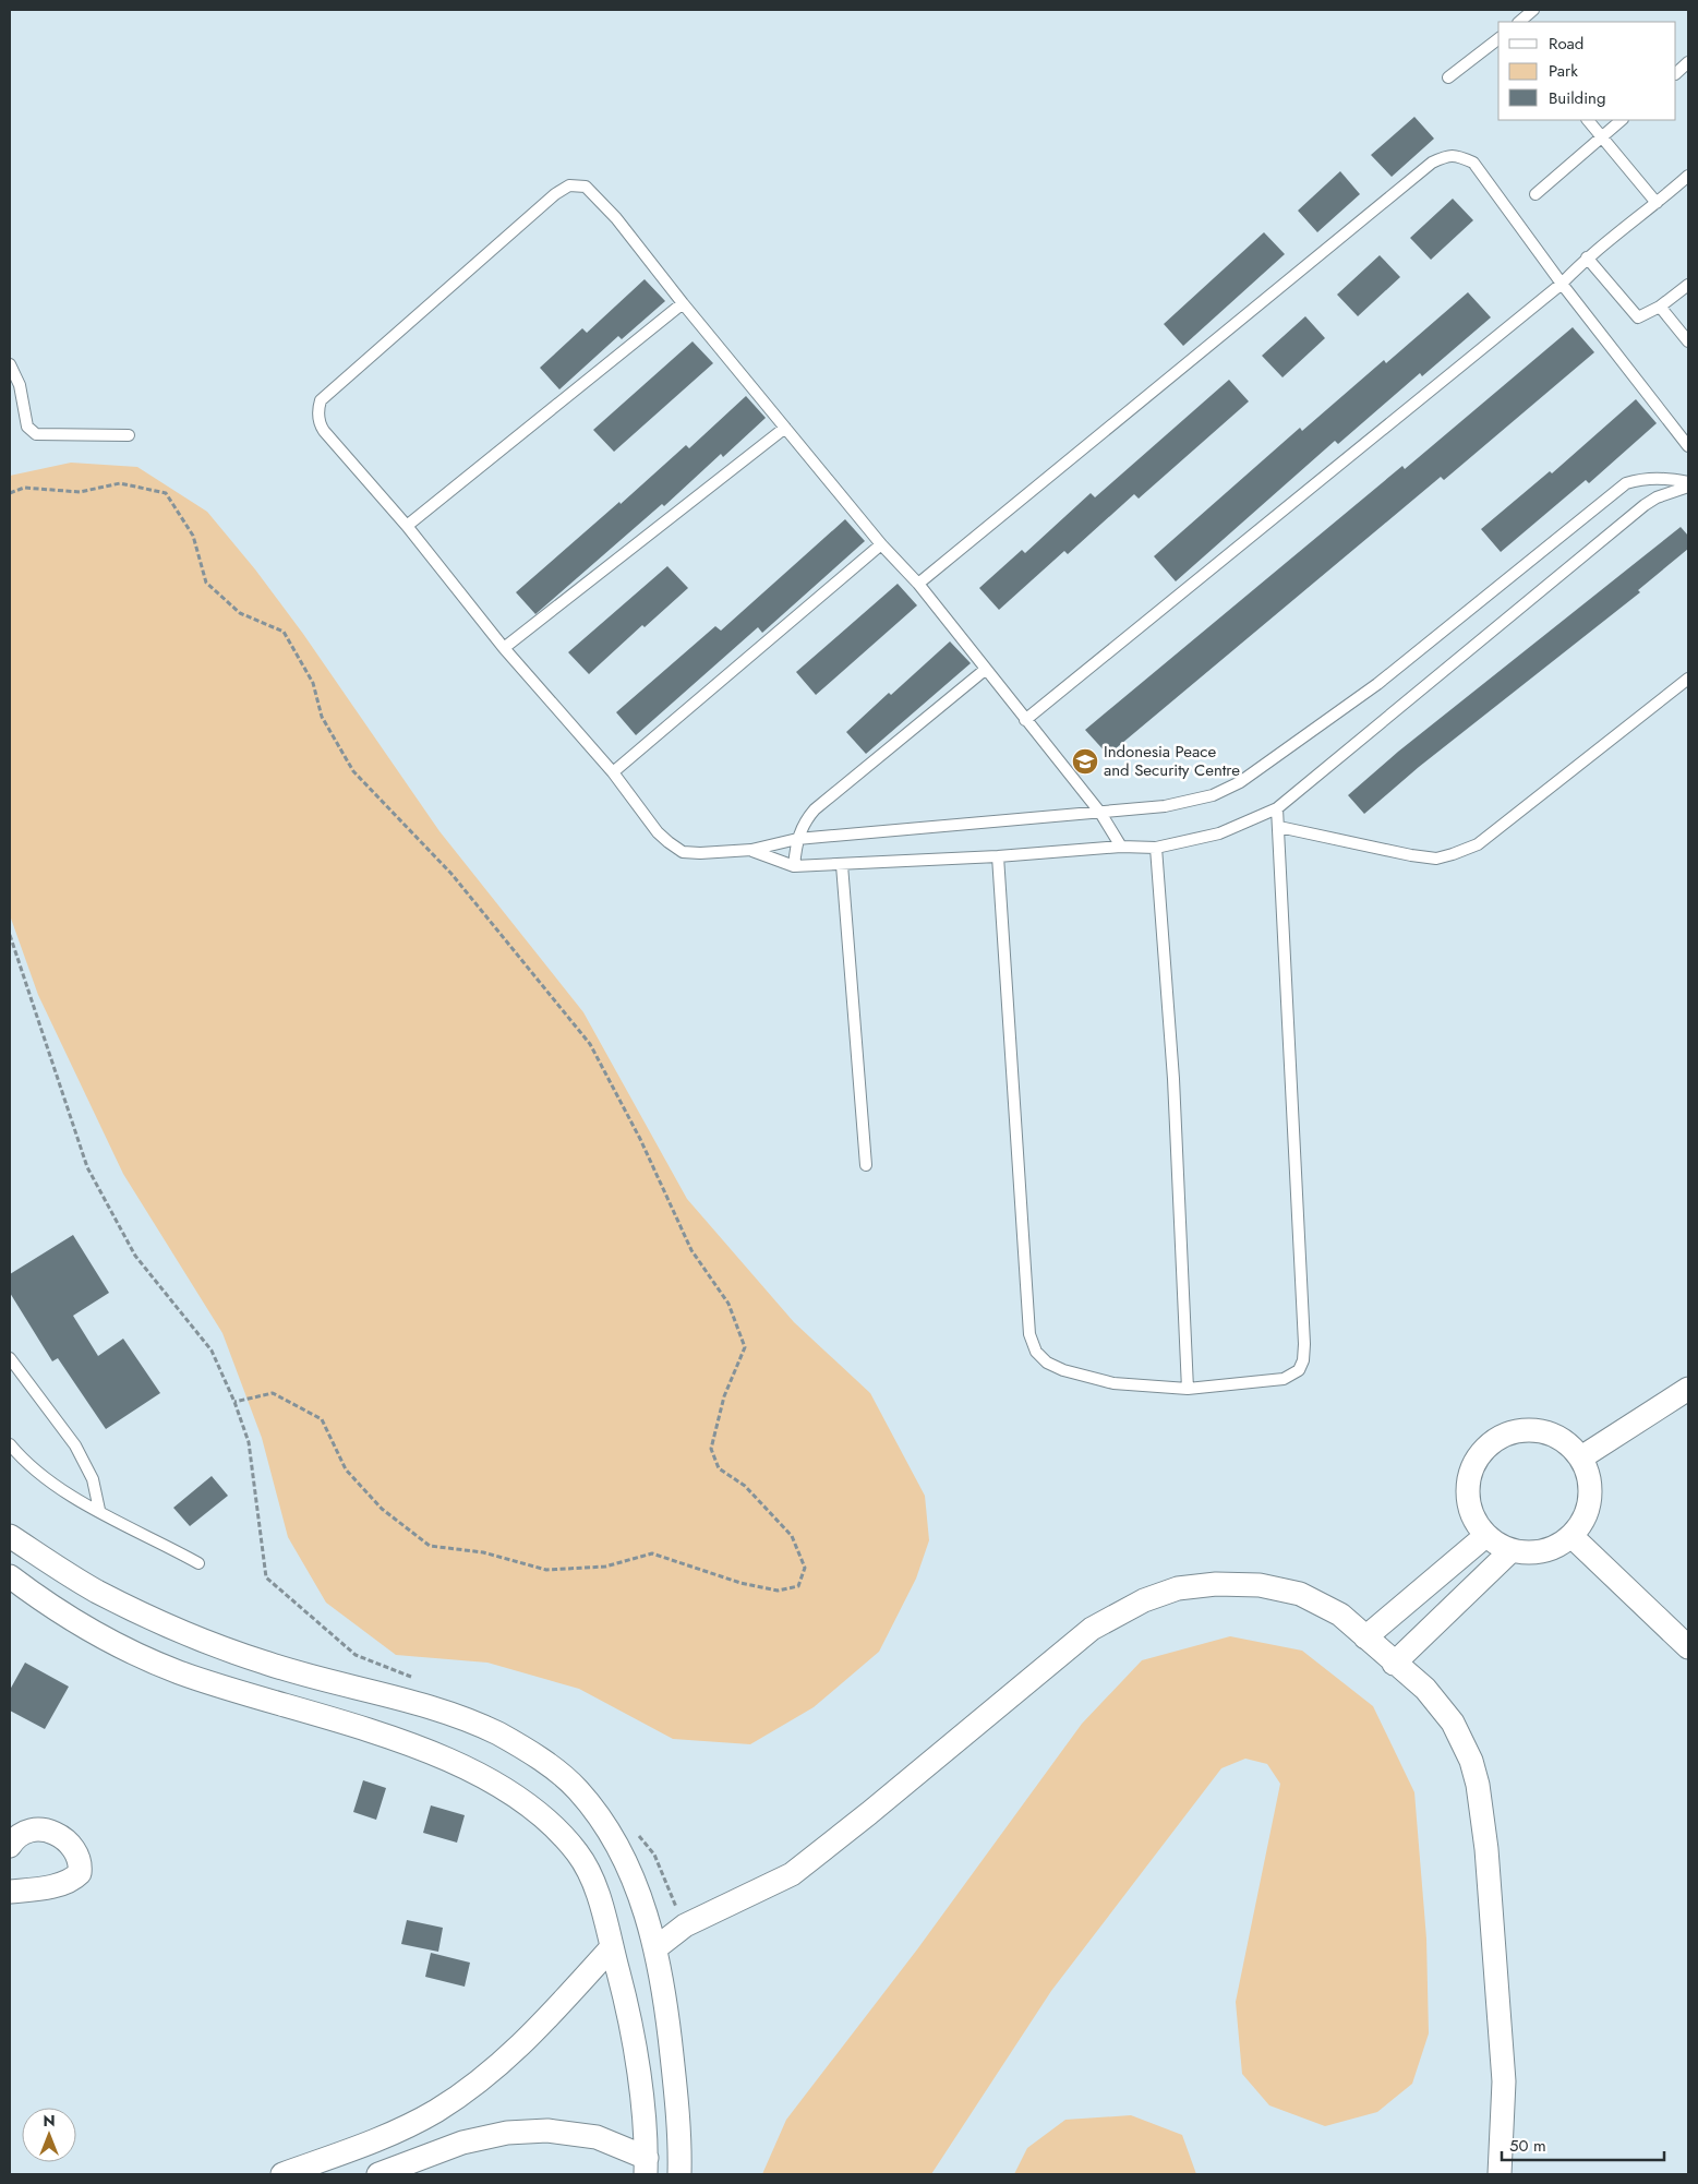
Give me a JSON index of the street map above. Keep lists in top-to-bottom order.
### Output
{
  "places": {
    "school or university": ["Indonesia Peace and Security Centre"]
  },
  "legend": ["Road", "Park", "Building"],
  "scale_bar": "50 m",
  "north": "top"
}
